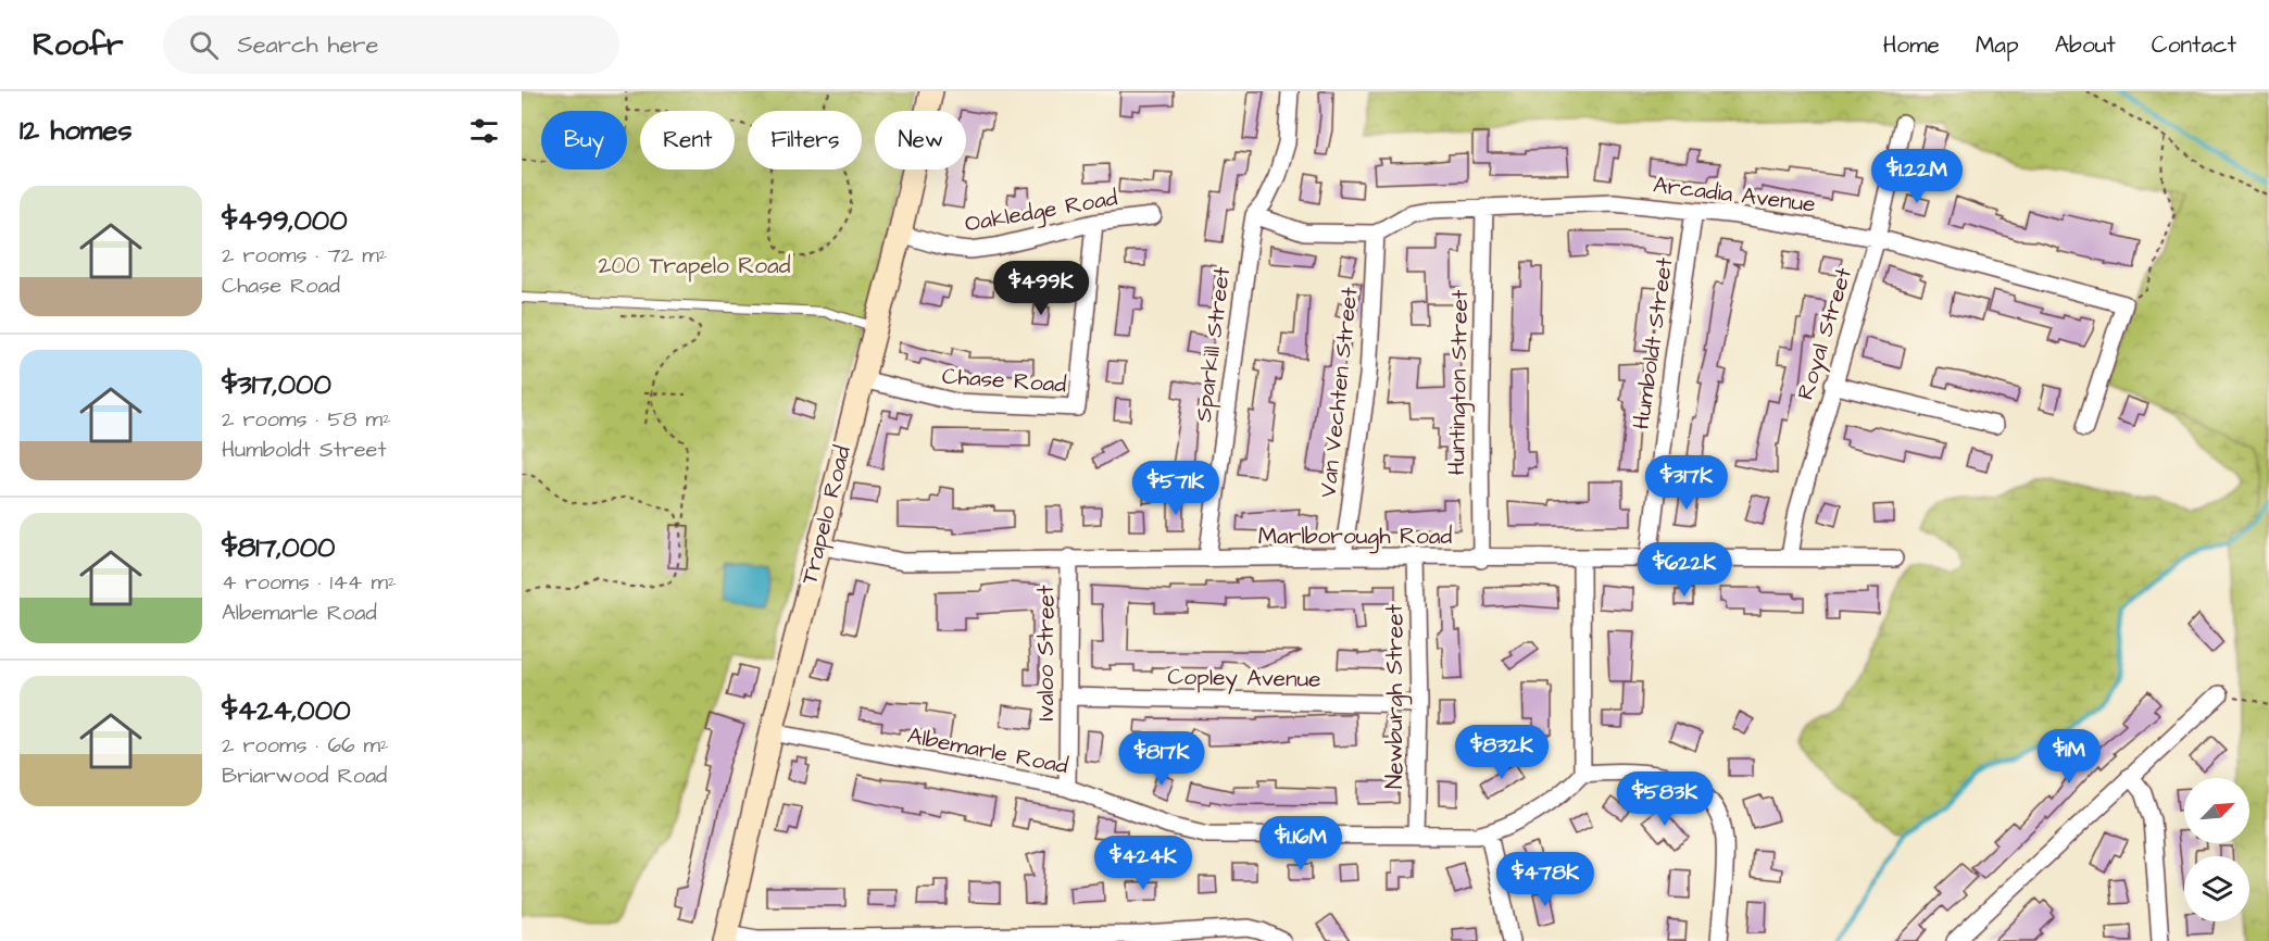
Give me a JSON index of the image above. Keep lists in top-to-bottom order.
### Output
{
  "streets": {
    "main road": ["Trapelo Road"],
    "street": [
      "Arcadia Avenue",
      "Oakledge Road",
      "Royal Street",
      "Humboldt Street",
      "Sparkill Street",
      "Chase Road",
      "Huntington Street",
      "Van Vechten Street",
      "Marlborough Road",
      "Ivaloo Street",
      "Copley Avenue",
      "Newburgh Street",
      "Albemarle Road"
    ]
  },
  "crossings": [
    ["Arcadia Avenue", "Royal Street"],
    ["Arcadia Avenue", "Humboldt Street"],
    ["Arcadia Avenue", "Huntington Street"],
    ["Arcadia Avenue", "Van Vechten Street"],
    ["Oakledge Road", "Chase Road"],
    ["Oakledge Road", "Trapelo Road"],
    ["Royal Street", "Marlborough Road"],
    ["Humboldt Street", "Marlborough Road"],
    ["Sparkill Street", "Marlborough Road"],
    ["Chase Road", "Trapelo Road"],
    ["Huntington Street", "Marlborough Road"],
    ["Van Vechten Street", "Marlborough Road"],
    ["Trapelo Road", "Marlborough Road"],
    ["Trapelo Road", "Albemarle Road"],
    ["Marlborough Road", "Ivaloo Street"],
    ["Marlborough Road", "Newburgh Street"],
    ["Ivaloo Street", "Copley Avenue"],
    ["Ivaloo Street", "Albemarle Road"],
    ["Copley Avenue", "Newburgh Street"],
    ["Newburgh Street", "Albemarle Road"]
  ],
  "parks": ["200 Trapelo Road"],
  "north": "top right",
  "page": {
    "header": "Roofr",
    "search": "Search here",
    "nav": [
      "Home",
      "Map",
      "About",
      "Contact"
    ],
    "heading": "12 homes",
    "chip": [
      "Buy",
      "Rent",
      "Filters",
      "New"
    ],
    "price": [
      "$1.22M",
      "$499K",
      "$317K",
      "$571K",
      "$622K",
      "$832K",
      "$1M",
      "$817K",
      "$583K",
      "$1.16M",
      "$424K",
      "$478K"
    ],
    "list": [
      {
        "name": "$499,000",
        "note": "2 rooms · 72 m² · Chase Road"
      },
      {
        "name": "$317,000",
        "note": "2 rooms · 58 m² · Humboldt Street"
      },
      {
        "name": "$817,000",
        "note": "4 rooms · 144 m² · Albemarle Road"
      },
      {
        "name": "$424,000",
        "note": "2 rooms · 66 m² · Briarwood Road"
      }
    ]
  }
}
